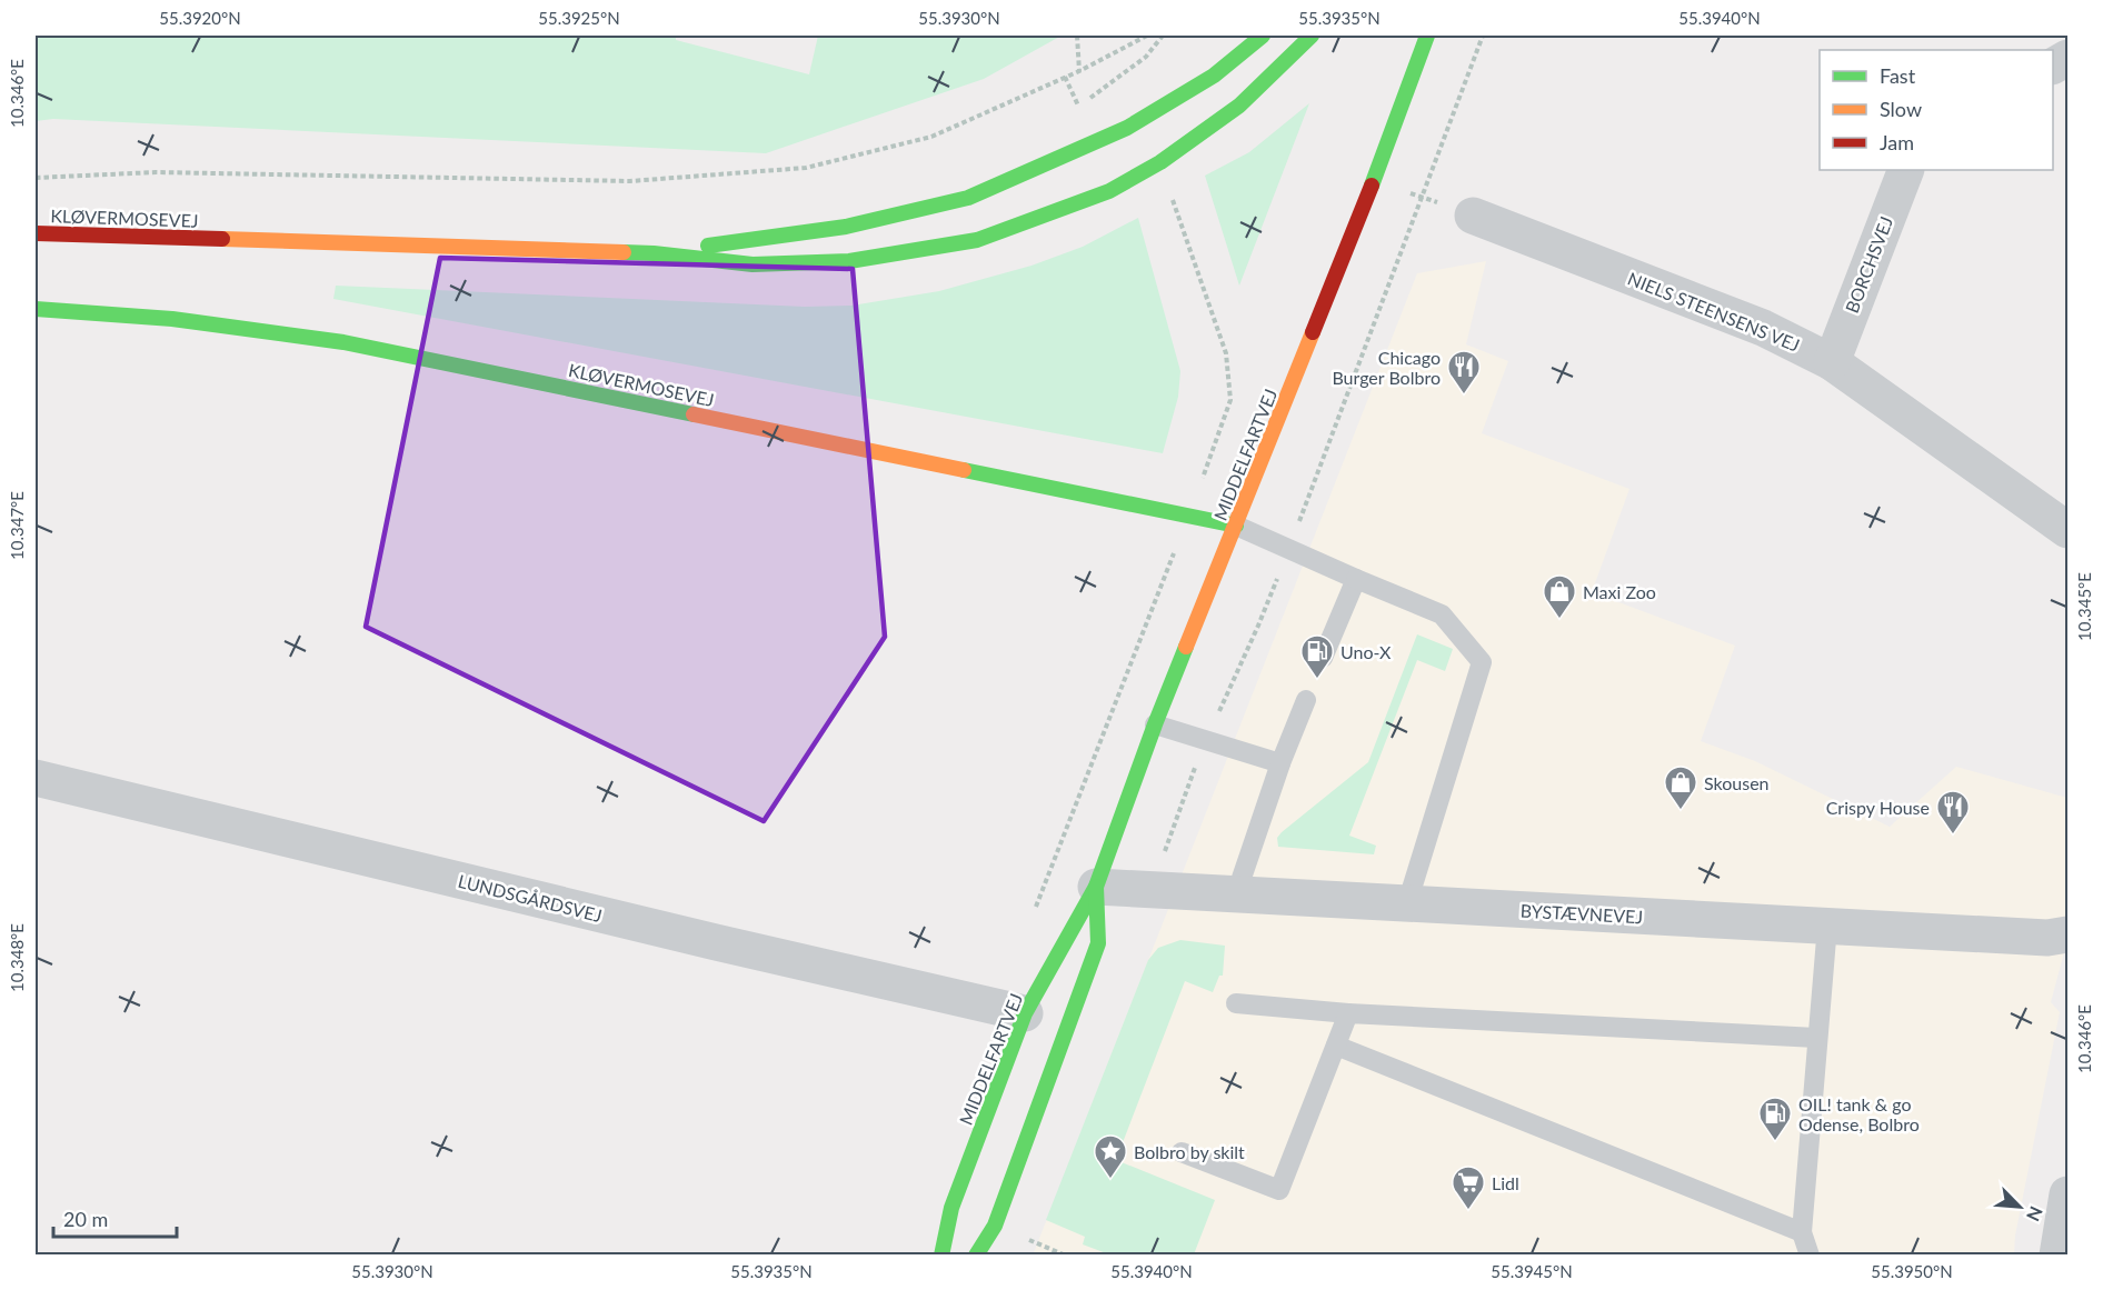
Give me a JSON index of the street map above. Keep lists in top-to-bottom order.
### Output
{
  "streets": {
    "main road": ["KLØVERMOSEVEJ", "MIDDELFARTVEJ"],
    "street": [
      "BORCHSVEJ",
      "NIELS STEENSENS VEJ",
      "LUNDSGÅRDSVEJ",
      "BYSTÆVNEVEJ"
    ]
  },
  "crossings": [
    ["KLØVERMOSEVEJ", "MIDDELFARTVEJ"],
    ["BORCHSVEJ", "NIELS STEENSENS VEJ"],
    ["MIDDELFARTVEJ", "LUNDSGÅRDSVEJ"],
    ["MIDDELFARTVEJ", "BYSTÆVNEVEJ"]
  ],
  "places": {
    "restaurant": ["Chicago Burger Bolbro", "Crispy House"],
    "shop": ["Maxi Zoo", "Skousen"],
    "fuel station": ["Uno-X", "OIL! tank & go Odense, Bolbro"],
    "place": ["Bolbro by skilt"],
    "supermarket": ["Lidl"]
  },
  "legend": ["Fast", "Slow", "Jam"],
  "scale_bar": "20 m",
  "north": "bottom right",
  "coordinates": [
    "55.3920°N",
    "55.3925°N",
    "55.3930°N",
    "55.3935°N",
    "55.3940°N",
    "10.346°E",
    "10.347°E",
    "10.345°E",
    "10.348°E",
    "55.3945°N",
    "55.3950°N"
  ]
}
